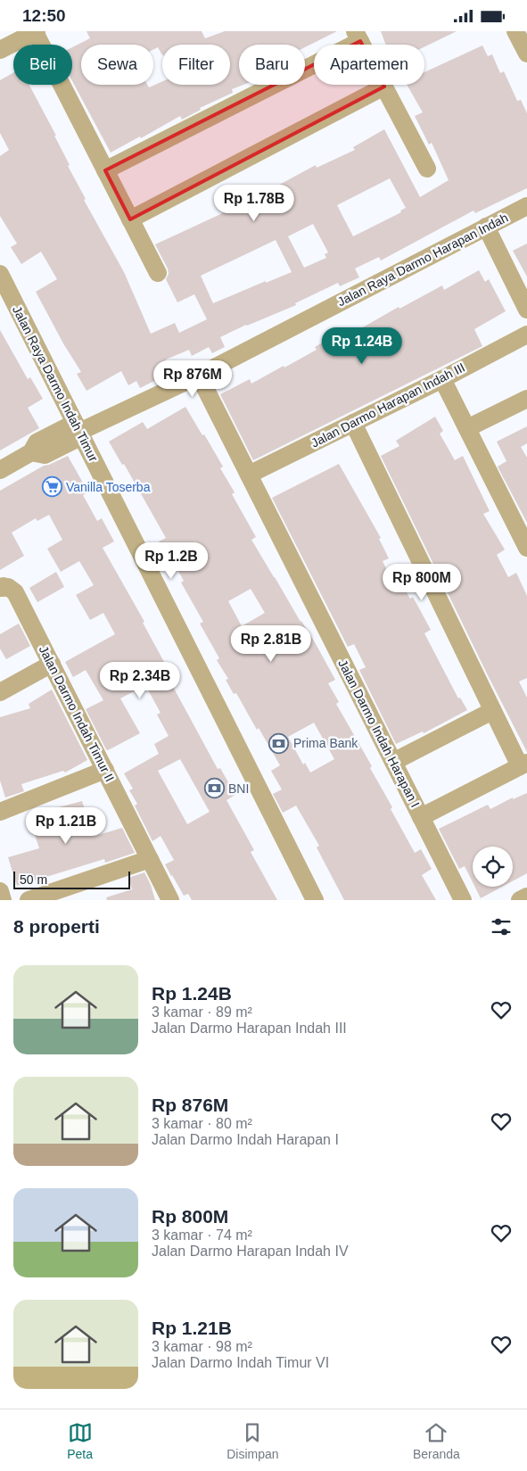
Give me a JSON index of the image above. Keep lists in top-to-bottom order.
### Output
{
  "streets": {
    "street": [
      "Jalan Raya Darmo Harapan Indah",
      "Jalan Raya Darmo Indah Timur",
      "Jalan Darmo Harapan Indah III",
      "Jalan Darmo Indah Timur II",
      "Jalan Darmo Indah Harapan I"
    ]
  },
  "crossings": [
    ["Jalan Raya Darmo Harapan Indah", "Jalan Raya Darmo Indah Timur"],
    ["Jalan Raya Darmo Harapan Indah", "Jalan Darmo Indah Harapan I"],
    ["Jalan Darmo Harapan Indah III", "Jalan Darmo Indah Harapan I"]
  ],
  "places": {
    "supermarket": ["Vanilla Toserba"],
    "bank": ["Prima Bank", "BNI"]
  },
  "scale_bar": "50 m",
  "page": {
    "status": "12:50",
    "chip": [
      "Beli",
      "Sewa",
      "Filter",
      "Baru",
      "Apartemen"
    ],
    "price": [
      "Rp 1.78B",
      "Rp 1.24B",
      "Rp 876M",
      "Rp 1.2B",
      "Rp 800M",
      "Rp 2.81B",
      "Rp 2.34B",
      "Rp 1.21B"
    ],
    "scale": "50 m",
    "heading": "8 properti",
    "list": [
      {
        "name": "Rp 1.24B",
        "note": "3 kamar · 89 m² · Jalan Darmo Harapan Indah III"
      },
      {
        "name": "Rp 876M",
        "note": "3 kamar · 80 m² · Jalan Darmo Indah Harapan I"
      },
      {
        "name": "Rp 800M",
        "note": "3 kamar · 74 m² · Jalan Darmo Harapan Indah IV"
      },
      {
        "name": "Rp 1.21B",
        "note": "3 kamar · 98 m² · Jalan Darmo Indah Timur VI"
      }
    ],
    "tabs": ["Peta", "Disimpan", "Beranda"]
  }
}
